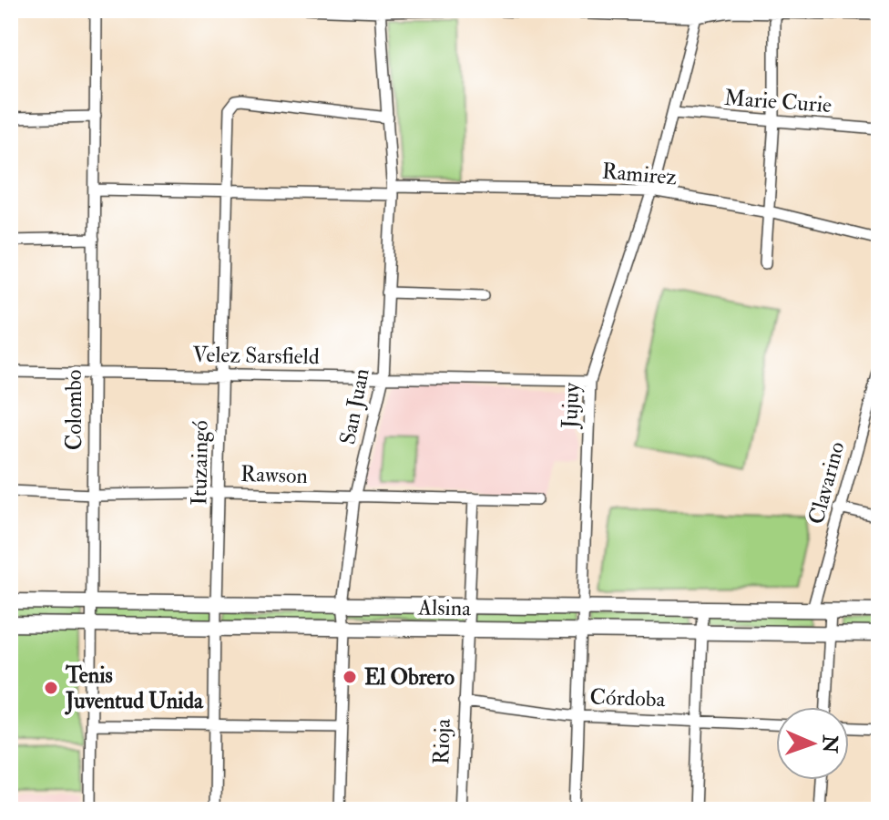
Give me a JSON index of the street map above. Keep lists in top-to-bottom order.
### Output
{
  "streets": {
    "main road": ["Alsina"],
    "street": [
      "Marie Curie",
      "Ramirez",
      "Velez Sarsfield",
      "Jujuy",
      "San Juan",
      "Colombo",
      "Ituzaingó",
      "Rawson",
      "Clavarino",
      "Córdoba",
      "Rioja"
    ]
  },
  "crossings": [
    ["Marie Curie", "Jujuy"],
    ["Ramirez", "Jujuy"],
    ["Ramirez", "San Juan"],
    ["Ramirez", "Colombo"],
    ["Ramirez", "Ituzaingó"],
    ["Velez Sarsfield", "Jujuy"],
    ["Velez Sarsfield", "San Juan"],
    ["Velez Sarsfield", "Colombo"],
    ["Velez Sarsfield", "Ituzaingó"],
    ["Jujuy", "Alsina"],
    ["Jujuy", "Córdoba"],
    ["San Juan", "Ituzaingó"],
    ["San Juan", "Rawson"],
    ["San Juan", "Alsina"],
    ["Colombo", "Rawson"],
    ["Colombo", "Alsina"],
    ["Ituzaingó", "Rawson"],
    ["Ituzaingó", "Alsina"],
    ["Rawson", "Rioja"],
    ["Clavarino", "Alsina"],
    ["Alsina", "Rioja"],
    ["Córdoba", "Rioja"]
  ],
  "places": ["El Obrero", "Tenis Juventud Unida"],
  "north": "right"
}
